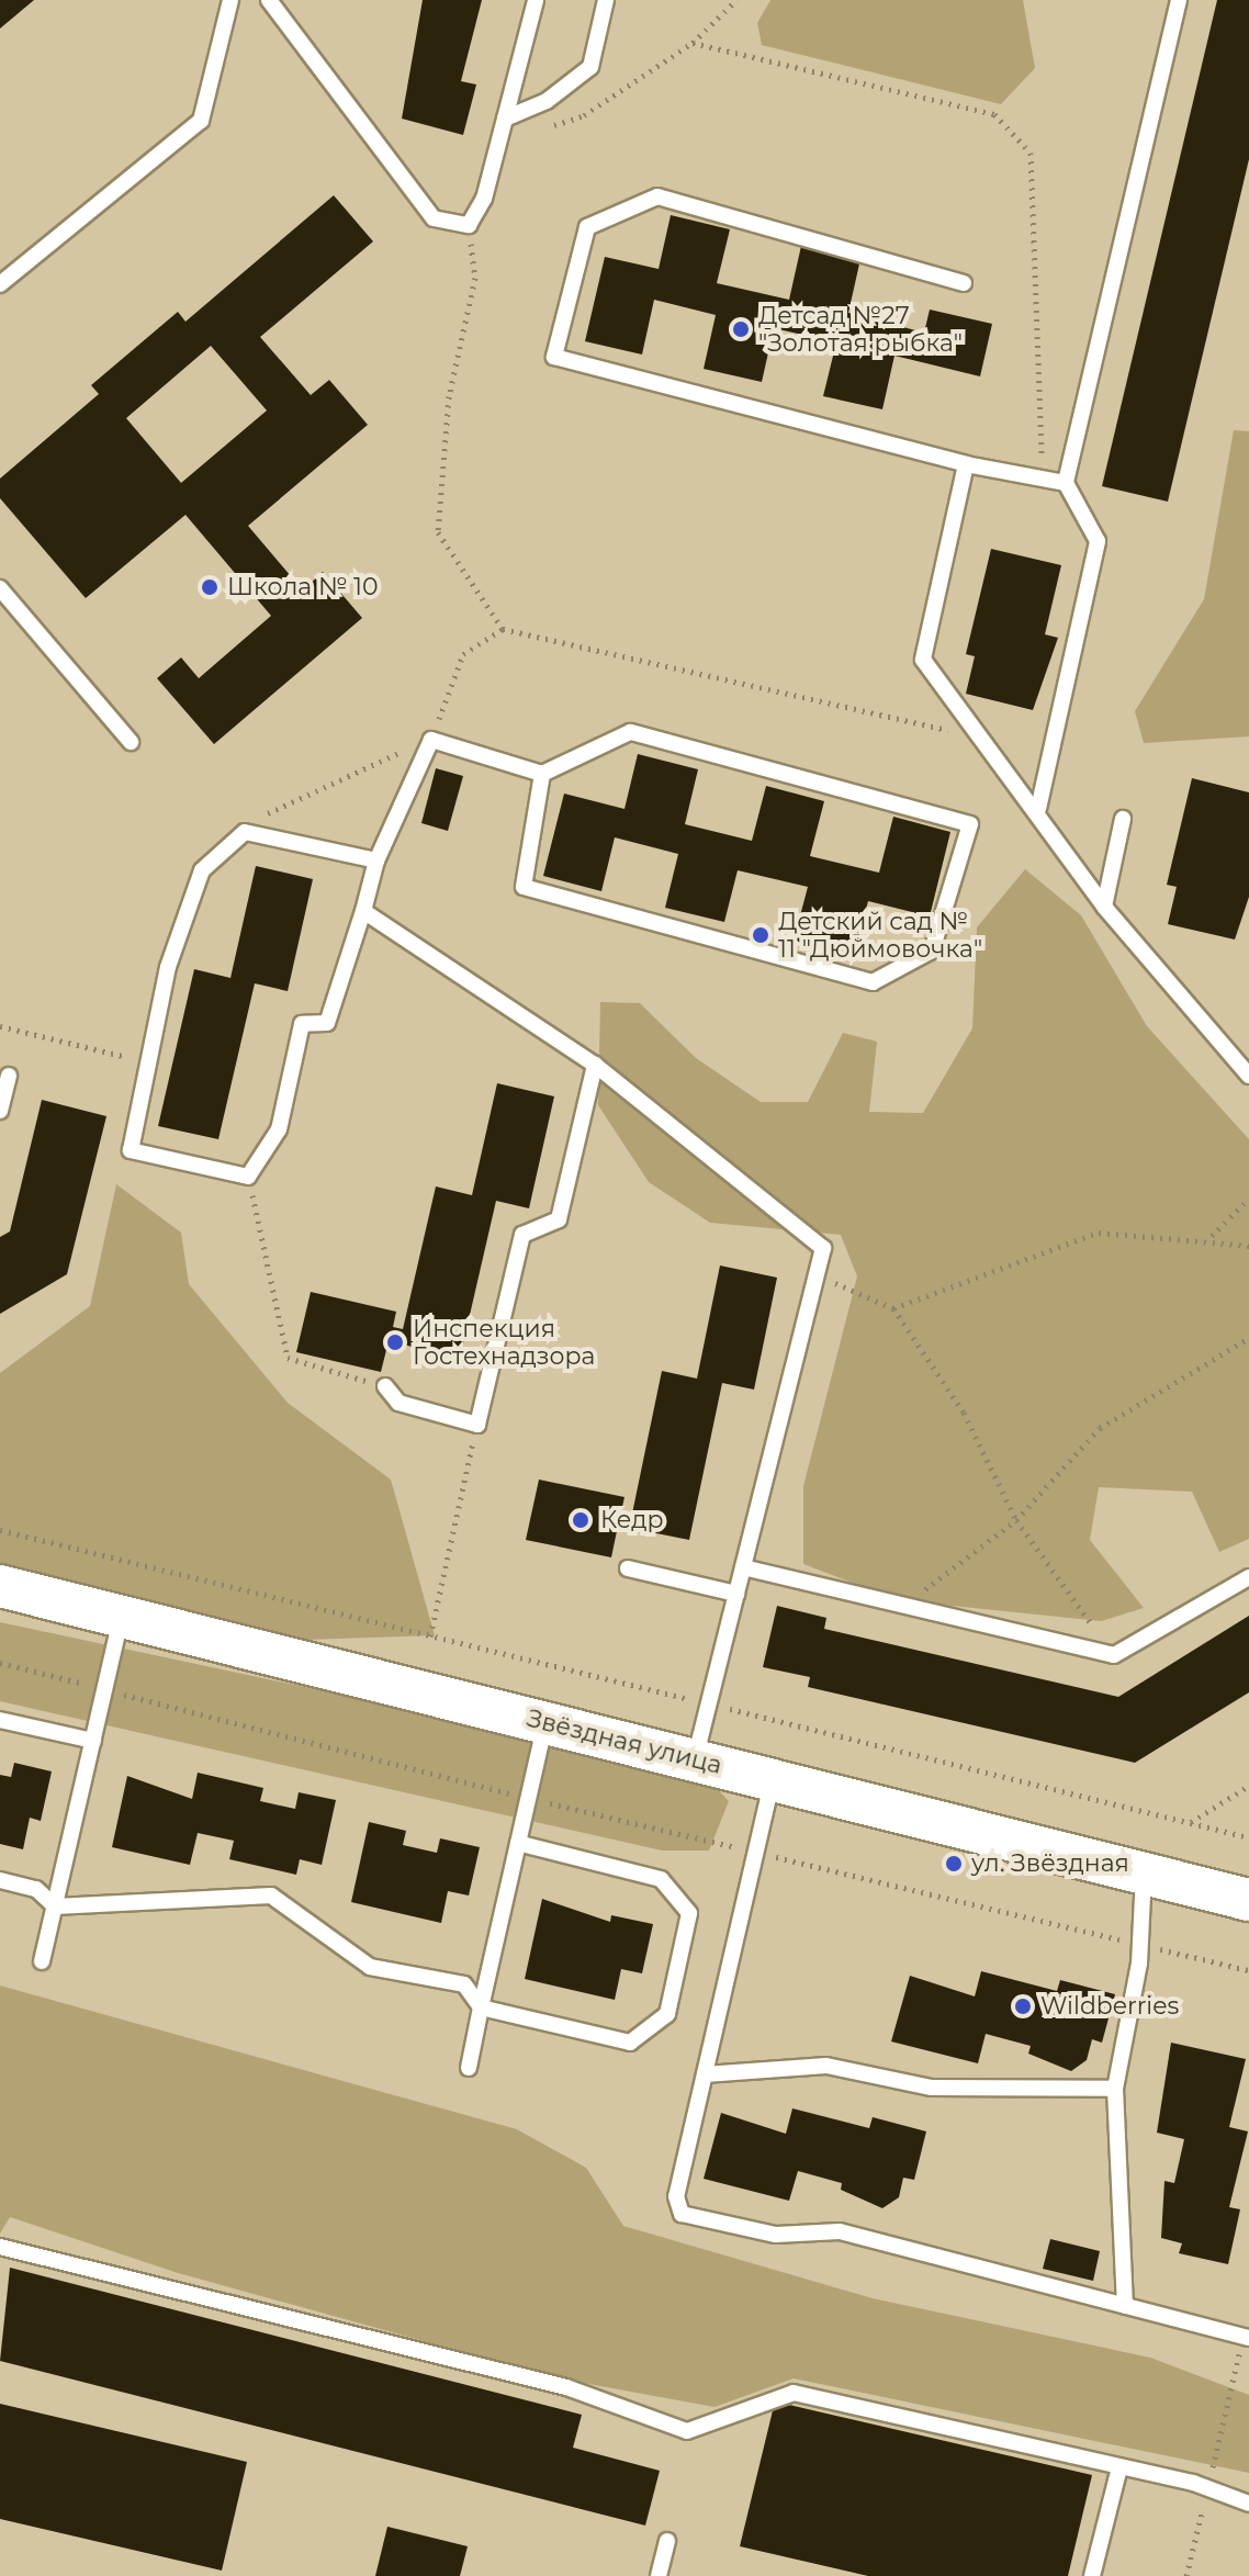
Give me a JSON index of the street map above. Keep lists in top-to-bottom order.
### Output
{
  "streets": {
    "street": ["Звёздная улица"]
  },
  "places": [
    "Детсад №27 \"Золотая рыбка\"",
    "Школа № 10",
    "Детский сад № 11 \"Дюймовочка\"",
    "Инспекция Гостехнадзора",
    "Кедр",
    "ул. Звёздная",
    "Wildberries"
  ]
}
